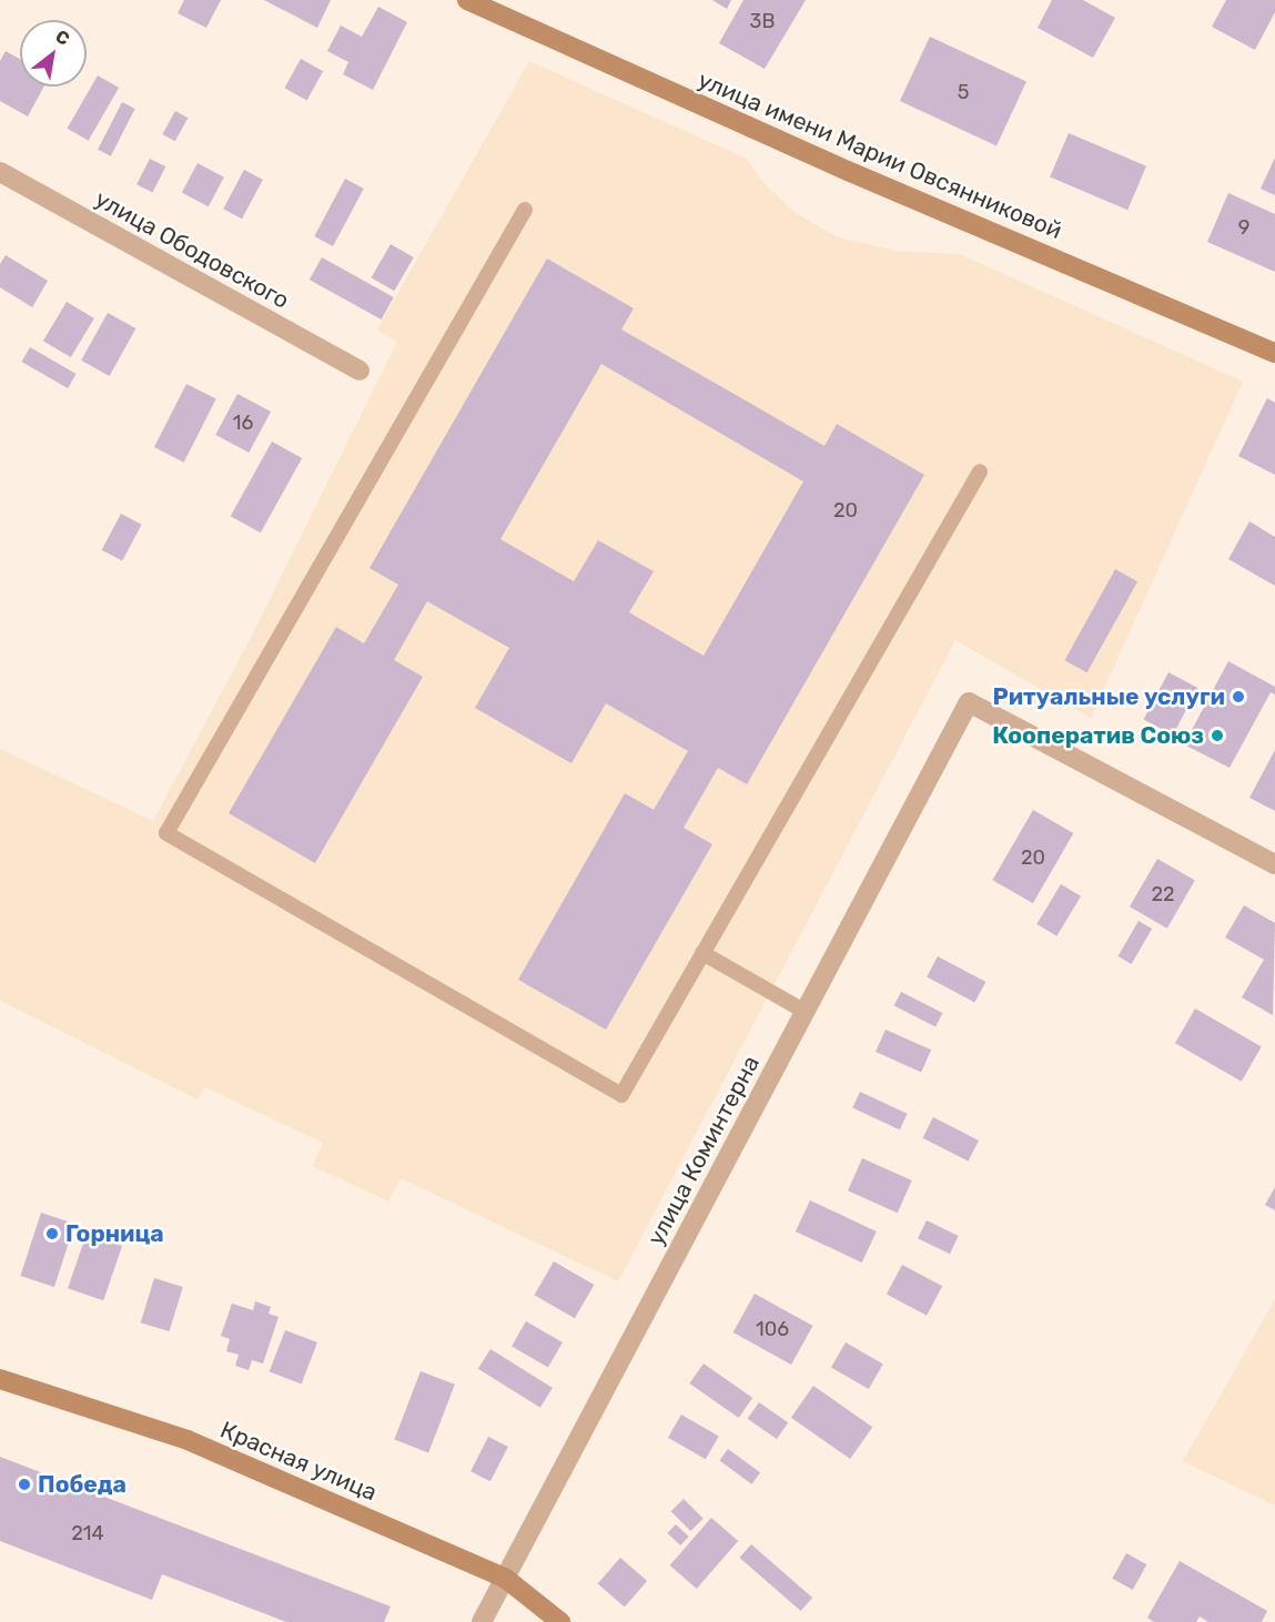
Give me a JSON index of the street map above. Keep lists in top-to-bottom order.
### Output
{
  "streets": {
    "street": [
      "улица имени Марии Овсянниковой",
      "улица Ободовского",
      "улица Коминтерна",
      "Красная улица"
    ]
  },
  "crossings": [
    ["улица Коминтерна", "Красная улица"]
  ],
  "places": [
    "Ритуальные услуги",
    "Кооператив Союз",
    "Горница",
    "Победа"
  ],
  "house_numbers": [
    "3В",
    "5",
    "9",
    "16",
    "20",
    "20",
    "22",
    "106",
    "214"
  ],
  "north": "top right"
}
